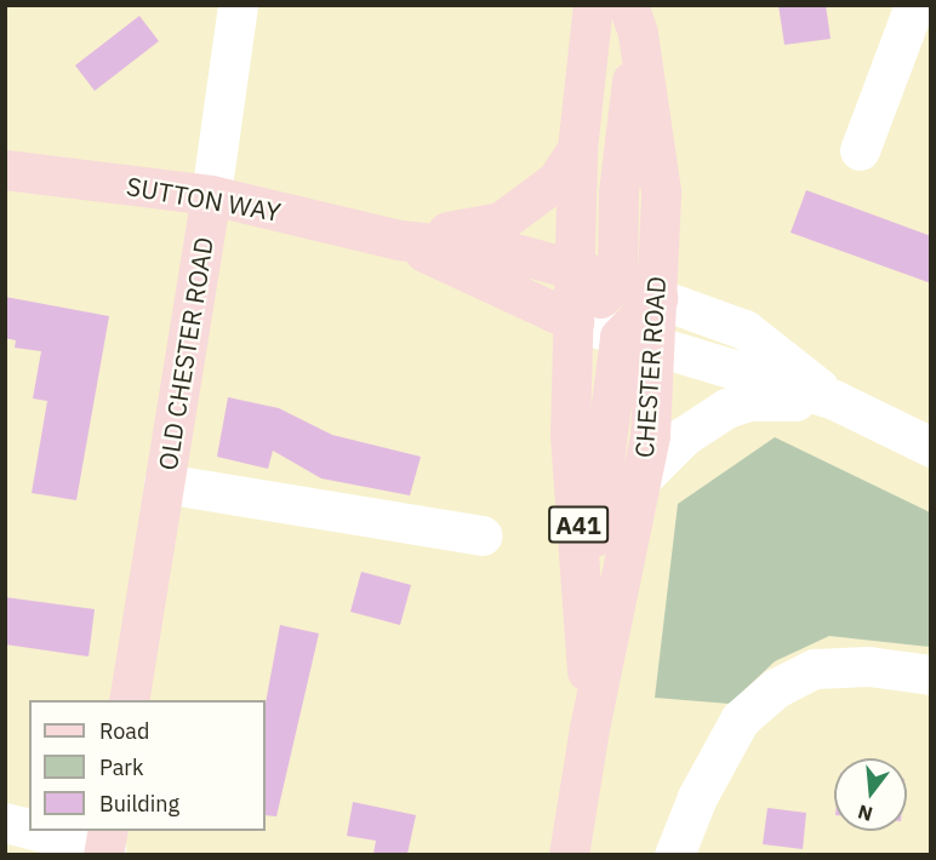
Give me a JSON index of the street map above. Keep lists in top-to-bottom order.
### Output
{
  "streets": {
    "main road": [
      "SUTTON WAY",
      "OLD CHESTER ROAD",
      "CHESTER ROAD",
      "A41"
    ]
  },
  "crossings": [
    ["SUTTON WAY", "OLD CHESTER ROAD"],
    ["SUTTON WAY", "CHESTER ROAD"],
    ["SUTTON WAY", "A41"],
    ["CHESTER ROAD", "A41"]
  ],
  "legend": ["Road", "Park", "Building"],
  "north": "bottom"
}
